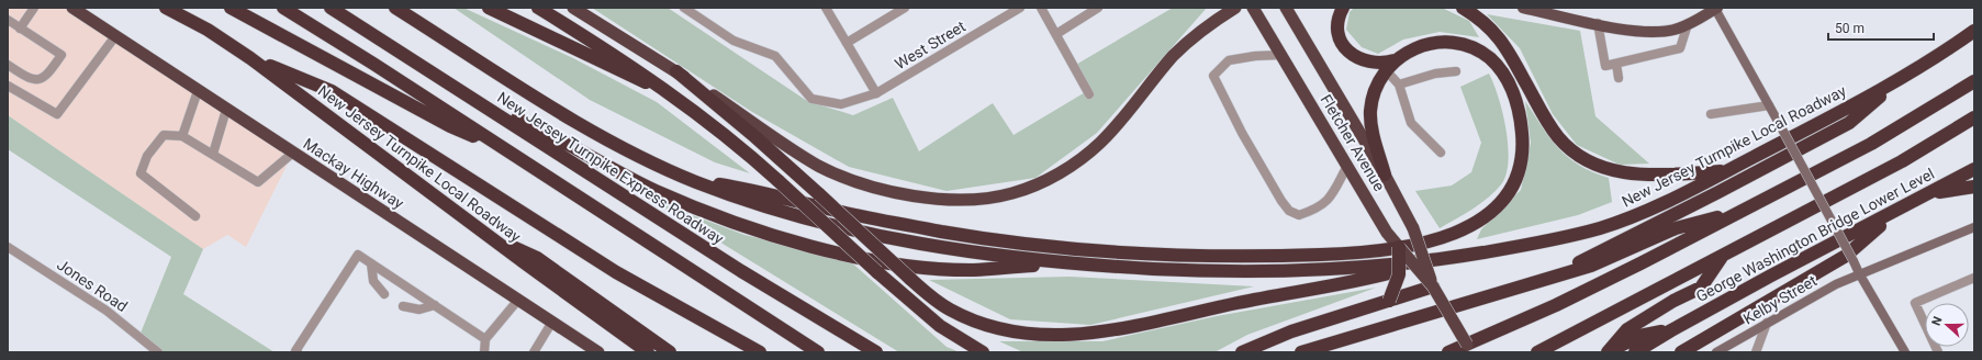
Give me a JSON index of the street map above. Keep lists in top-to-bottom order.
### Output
{
  "streets": {
    "highway": [
      "Fletcher Avenue",
      "New Jersey Turnpike Local Roadway",
      "New Jersey Turnpike Express Roadway",
      "Mackay Highway",
      "George Washington Bridge Lower Level"
    ],
    "main road": ["Kelby Street"],
    "street": ["West Street", "Jones Road"]
  },
  "scale_bar": "50 m",
  "north": "left"
}
